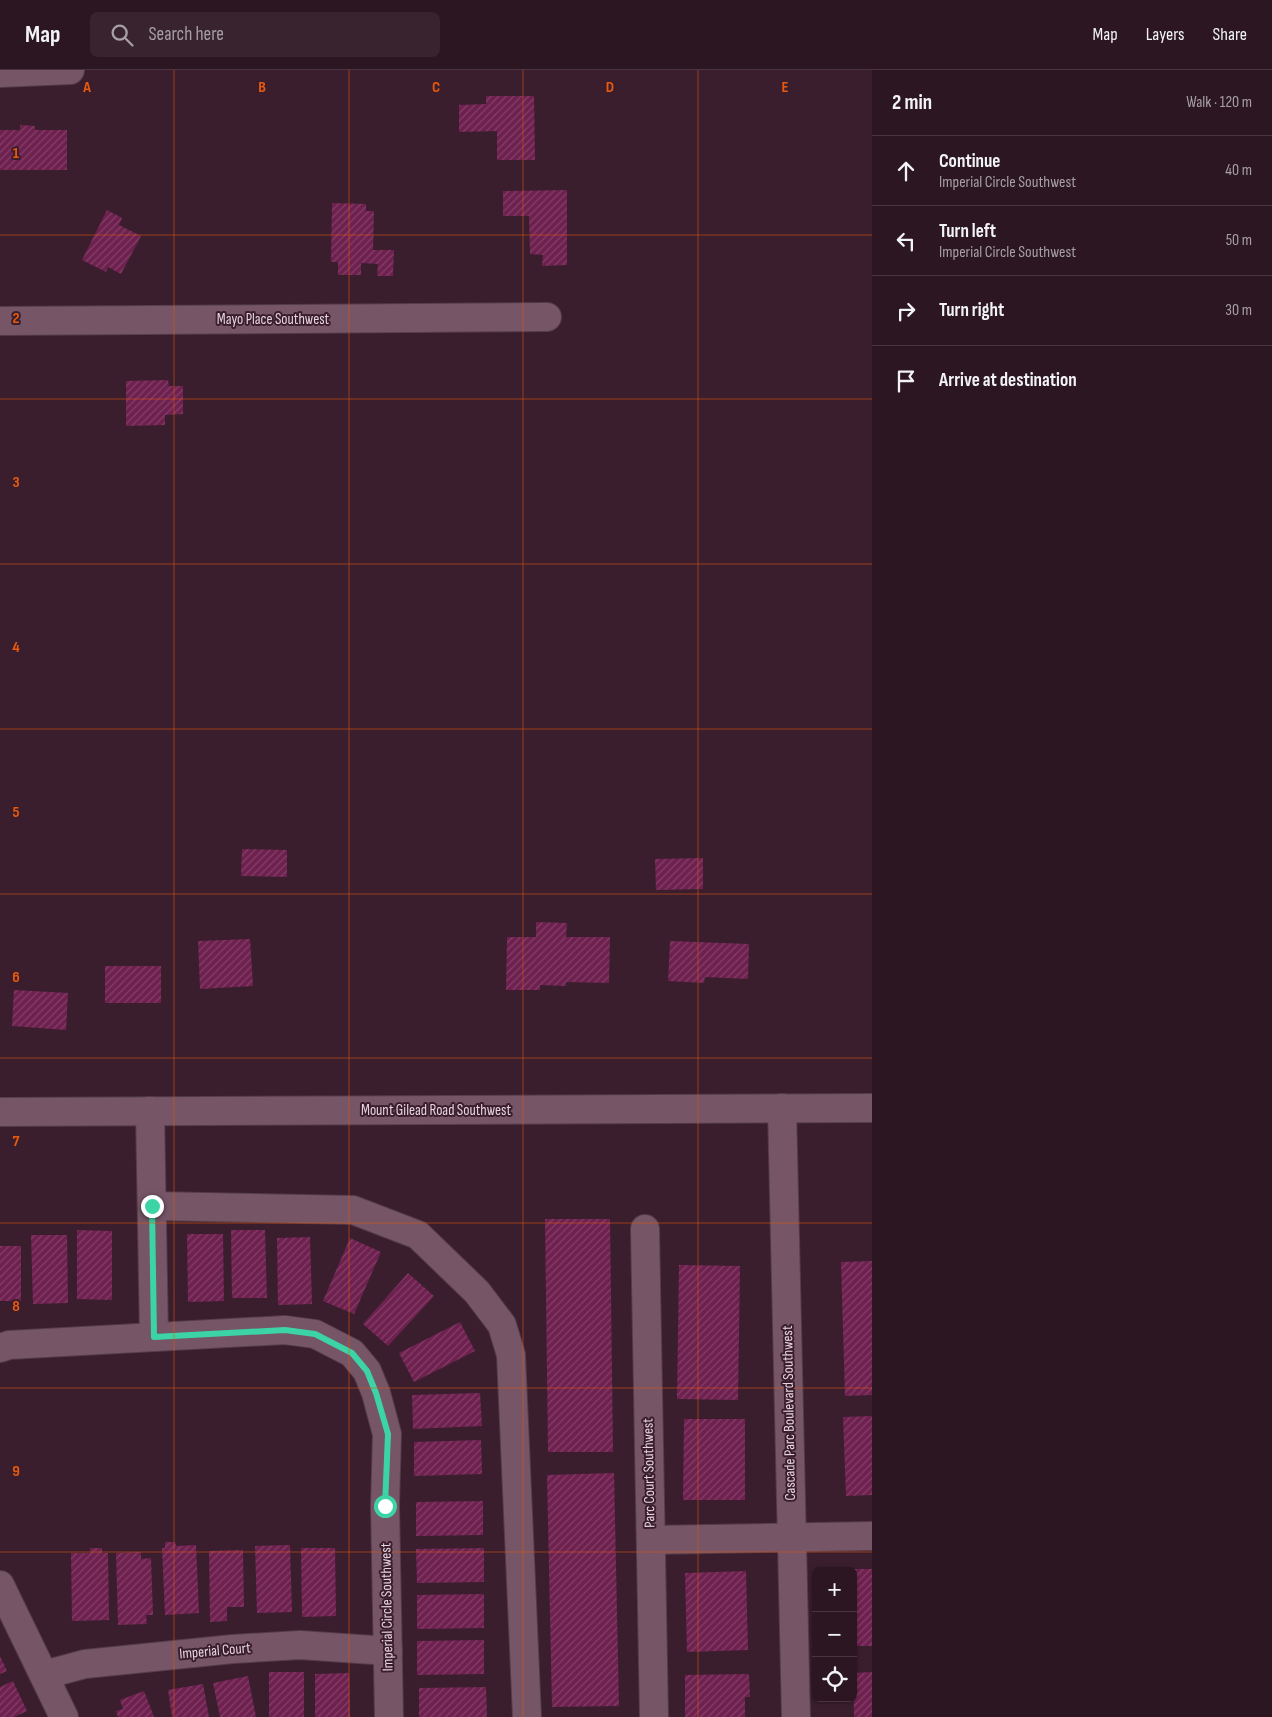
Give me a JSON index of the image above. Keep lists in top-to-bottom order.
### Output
{
  "streets": {
    "street": [
      "Mayo Place Southwest",
      "Mount Gilead Road Southwest",
      "Cascade Parc Boulevard Southwest",
      "Parc Court Southwest",
      "Imperial Circle Southwest",
      "Imperial Court"
    ]
  },
  "crossings": [
    ["Mount Gilead Road Southwest", "Cascade Parc Boulevard Southwest"],
    ["Imperial Circle Southwest", "Imperial Court"]
  ],
  "page": {
    "header": "Map",
    "search": "Search here",
    "nav": ["Map", "Layers", "Share"],
    "heading": ["2 min", "Walk · 120 m"],
    "list": [
      ["Continue", "Imperial Circle Southwest", "40 m"],
      ["Turn left", "Imperial Circle Southwest", "50 m"],
      ["Turn right", "30 m"],
      "Arrive at destination"
    ],
    "map_buttons": ["+", "−"]
  },
  "grid": {
    "columns": [
      "A",
      "B",
      "C",
      "D",
      "E"
    ],
    "rows": [
      "1",
      "2",
      "3",
      "4",
      "5",
      "6",
      "7",
      "8",
      "9"
    ]
  }
}
